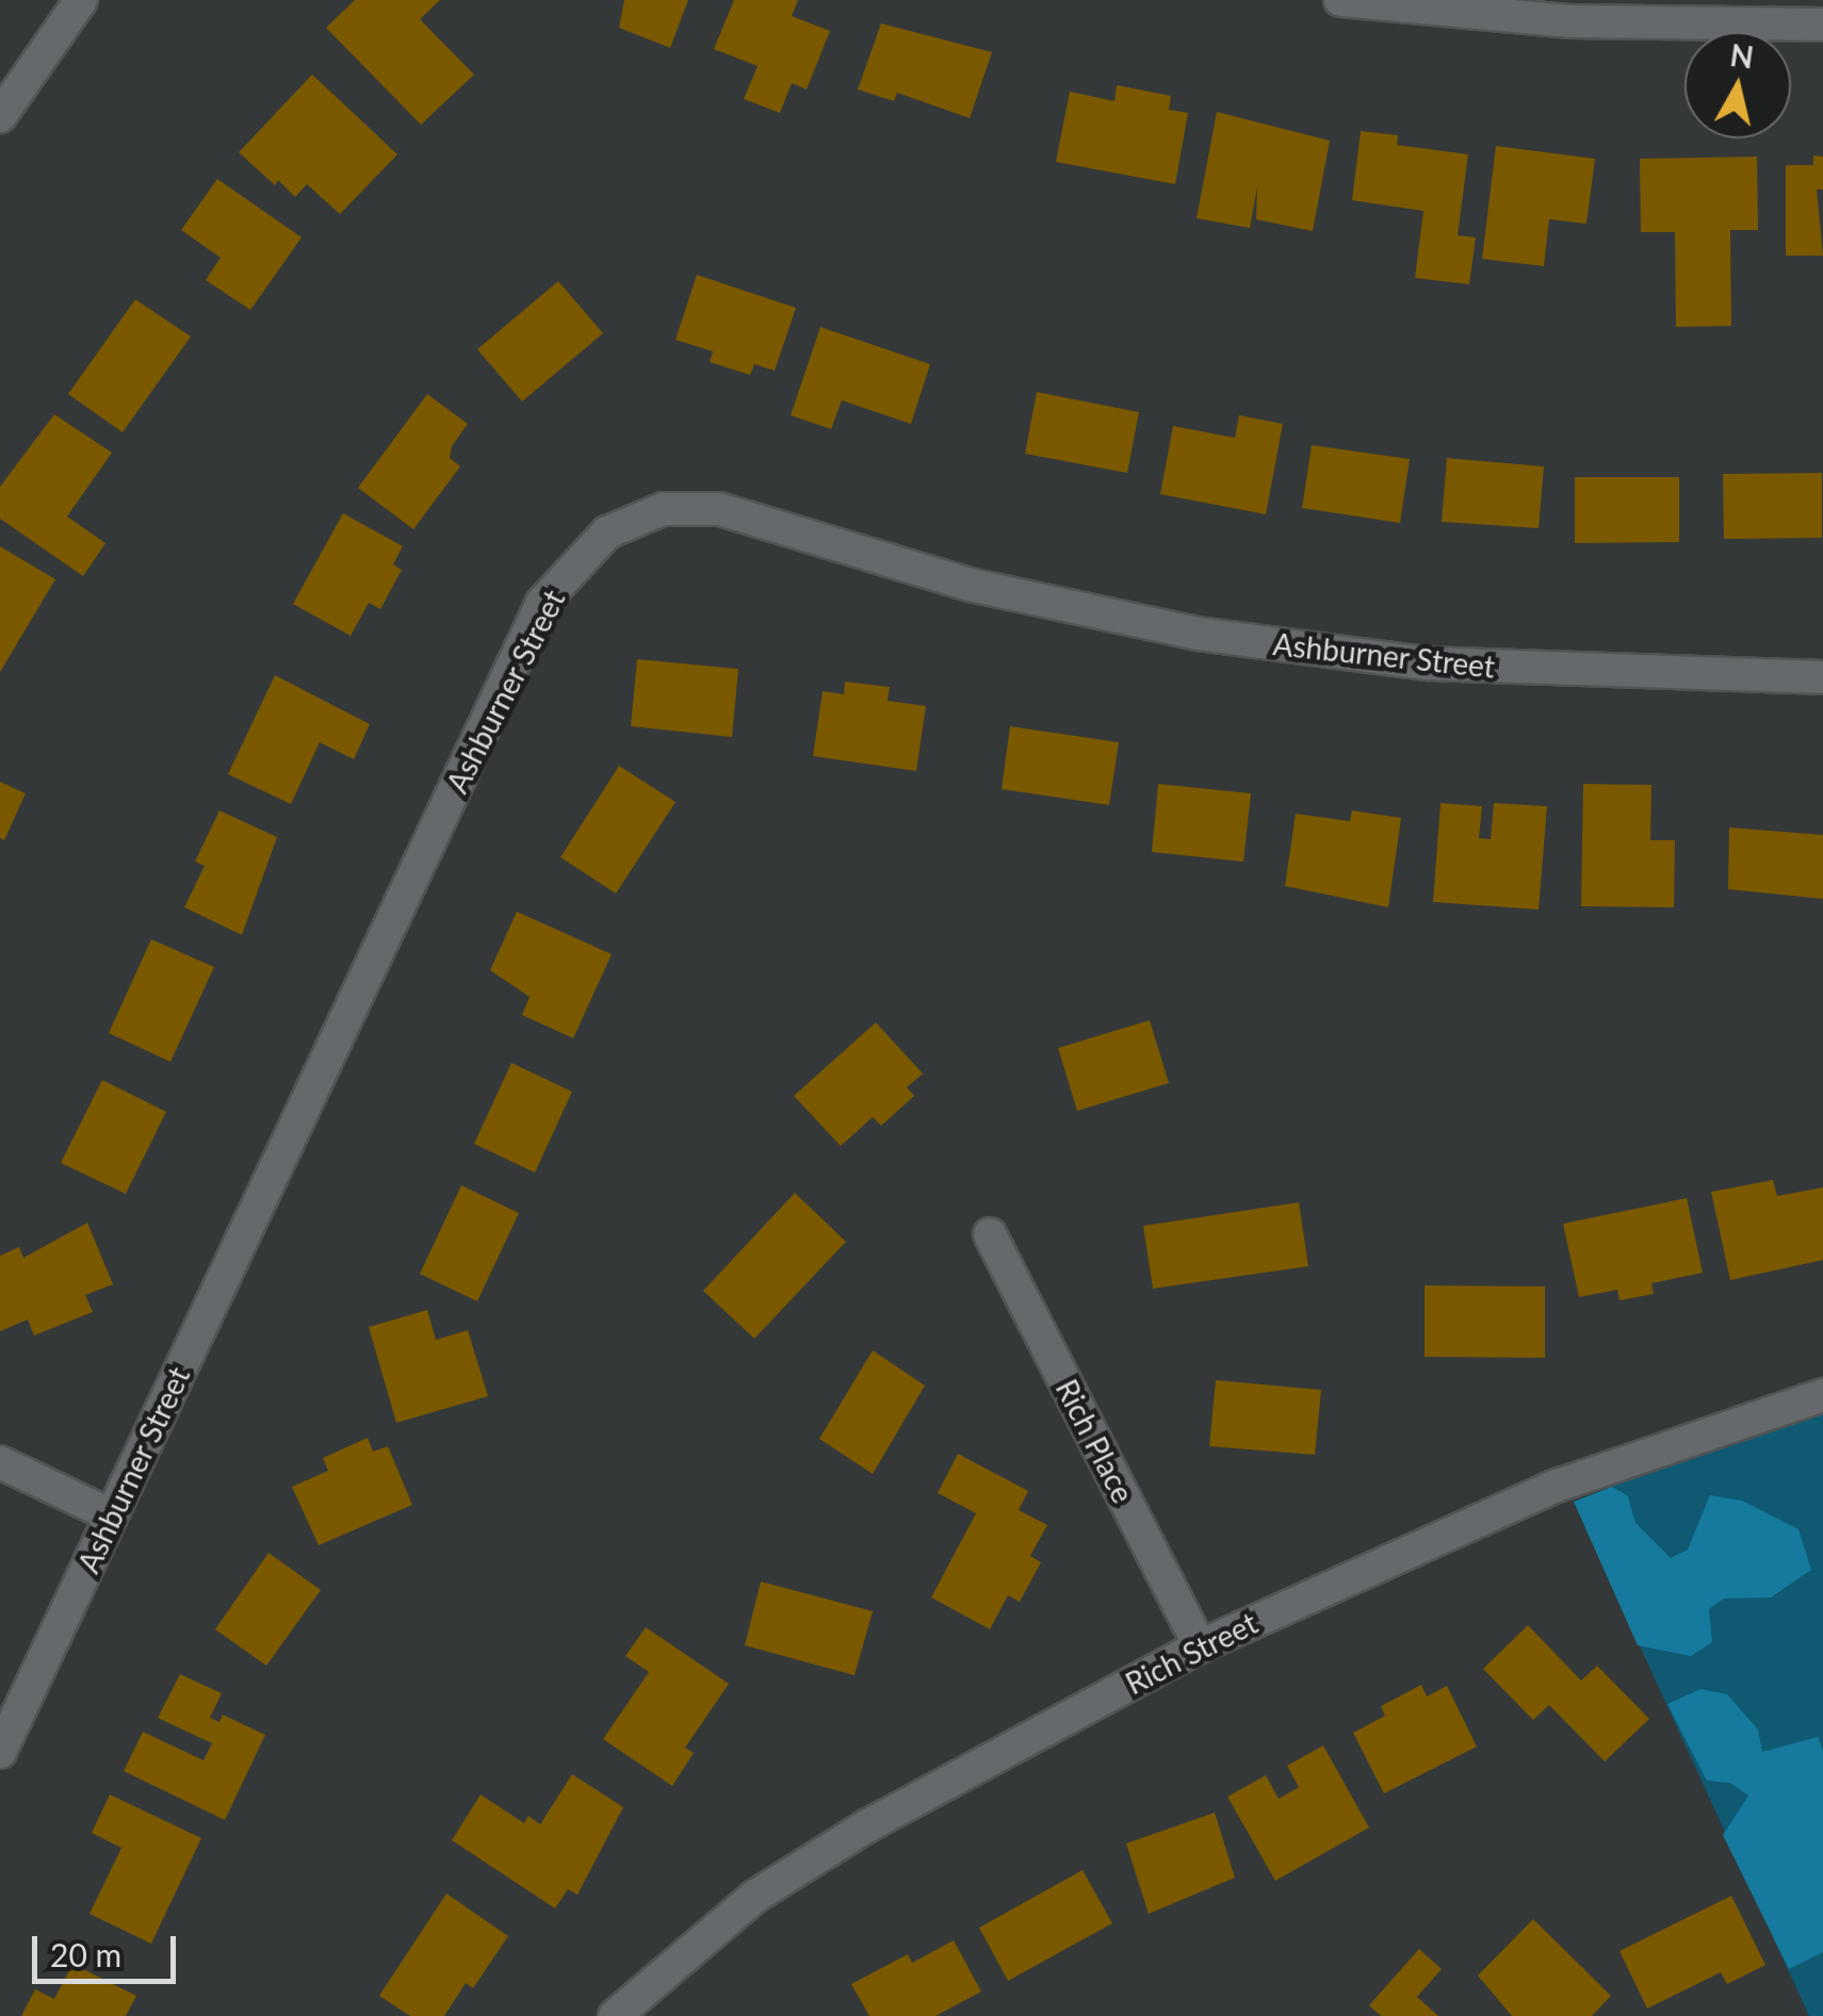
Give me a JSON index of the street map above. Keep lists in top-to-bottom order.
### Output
{
  "streets": {
    "street": ["Ashburner Street", "Rich Place", "Rich Street"]
  },
  "crossings": [
    ["Rich Place", "Rich Street"]
  ],
  "scale_bar": "20 m",
  "north": "top"
}
